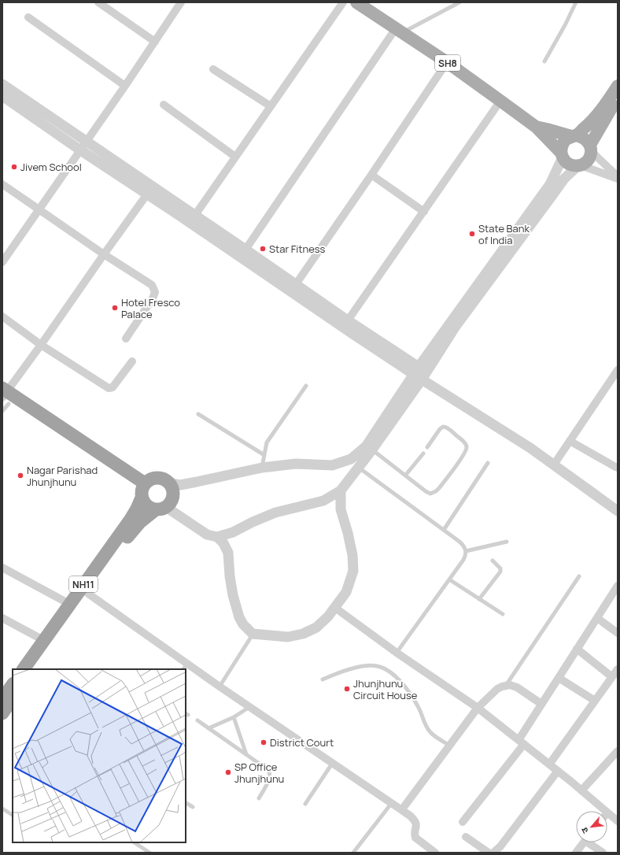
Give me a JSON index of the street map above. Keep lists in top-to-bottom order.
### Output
{
  "streets": {
    "highway": ["NH11"],
    "main road": ["SH8"]
  },
  "places": [
    "Jivem School",
    "State Bank of India",
    "Star Fitness",
    "Hotel Fresco Palace",
    "Nagar Parishad Jhunjhunu",
    "Jhunjhunu Circuit House",
    "District Court",
    "SP Office Jhunjhunu"
  ],
  "north": "bottom left"
}
